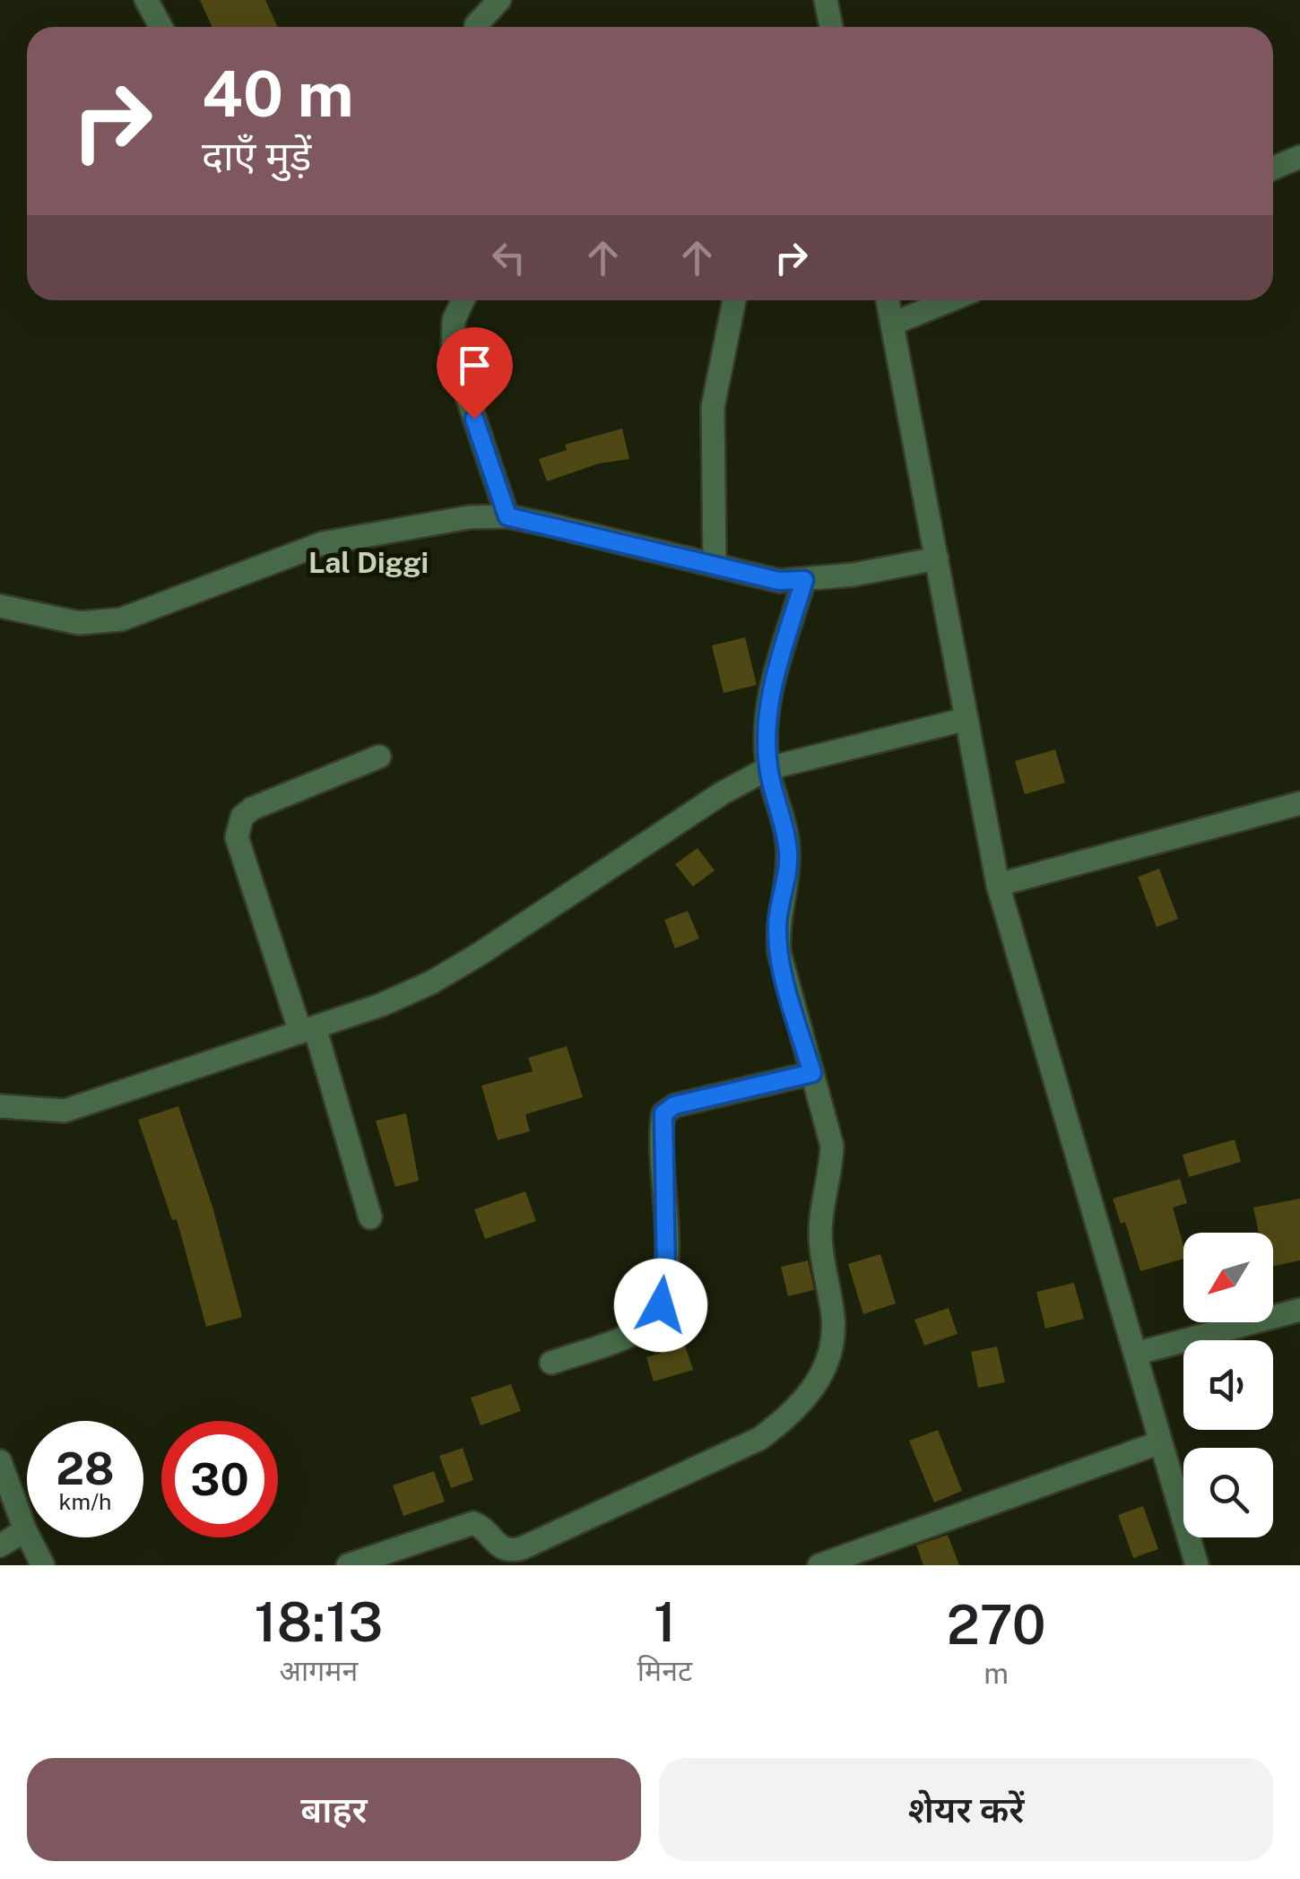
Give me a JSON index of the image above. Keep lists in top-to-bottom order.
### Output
{
  "districts": ["Lal Diggi"],
  "north": "bottom left",
  "page": {
    "turn": ["40 m", "दाएँ मुड़ें"],
    "speed": "28 km/h",
    "limit": "30",
    "eta": [
      "18:13",
      "आगमन",
      "1",
      "मिनट",
      "270",
      "m"
    ],
    "buttons": ["बाहर", "शेयर करें"]
  }
}
